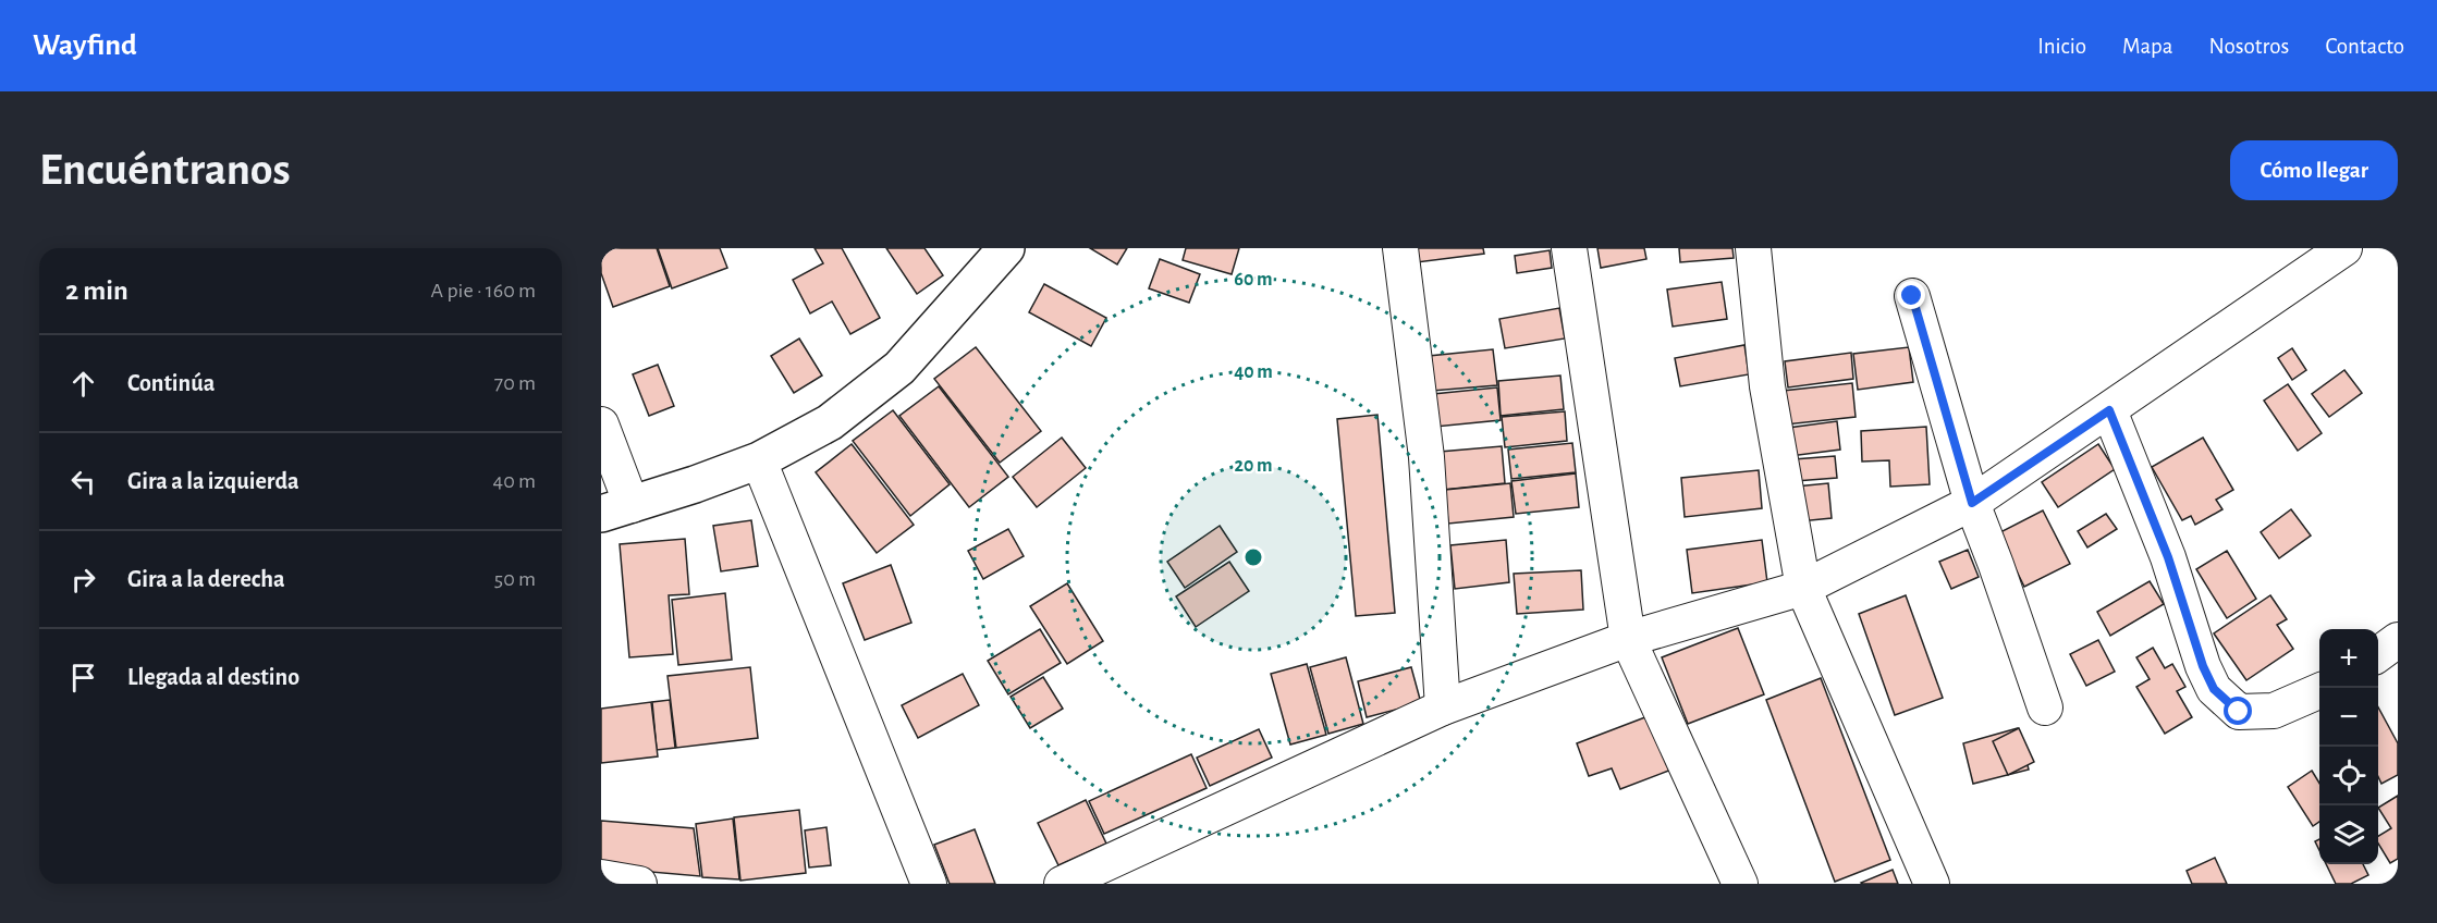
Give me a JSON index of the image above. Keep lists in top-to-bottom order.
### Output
{
  "page": {
    "header": "Wayfind",
    "nav": [
      "Inicio",
      "Mapa",
      "Nosotros",
      "Contacto"
    ],
    "buttons": "Cómo llegar",
    "title": "Encuéntranos",
    "heading": ["2 min", "A pie · 160 m"],
    "list": [
      ["Continúa", "70 m"],
      ["Gira a la izquierda", "40 m"],
      ["Gira a la derecha", "50 m"],
      "Llegada al destino"
    ],
    "map_buttons": ["+", "−"]
  },
  "rings": ["60 m", "40 m", "20 m"]
}
